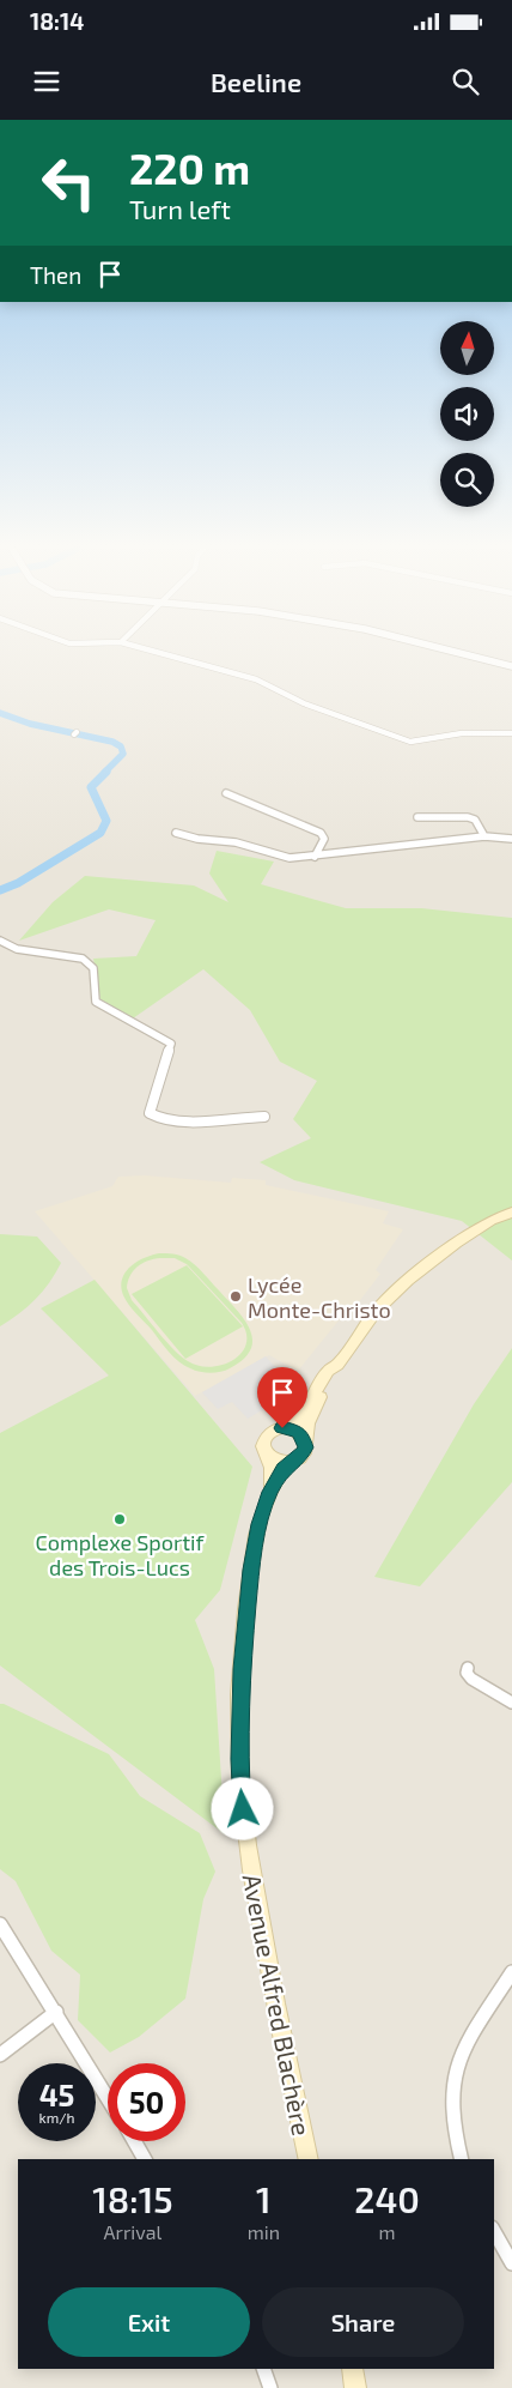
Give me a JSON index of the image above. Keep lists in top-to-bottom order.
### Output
{
  "streets": {
    "main road": ["Avenue Alfred Blachère"]
  },
  "places": ["Lycée Monte-Christo", "Complexe Sportif des Trois-Lucs"],
  "north": "top",
  "page": {
    "status": "18:14",
    "header": "Beeline",
    "turn": ["220 m", "Turn left"],
    "then": "Then",
    "speed": "45 km/h",
    "limit": "50",
    "eta": [
      "18:15",
      "Arrival",
      "1",
      "min",
      "240",
      "m"
    ],
    "buttons": ["Exit", "Share"]
  }
}
